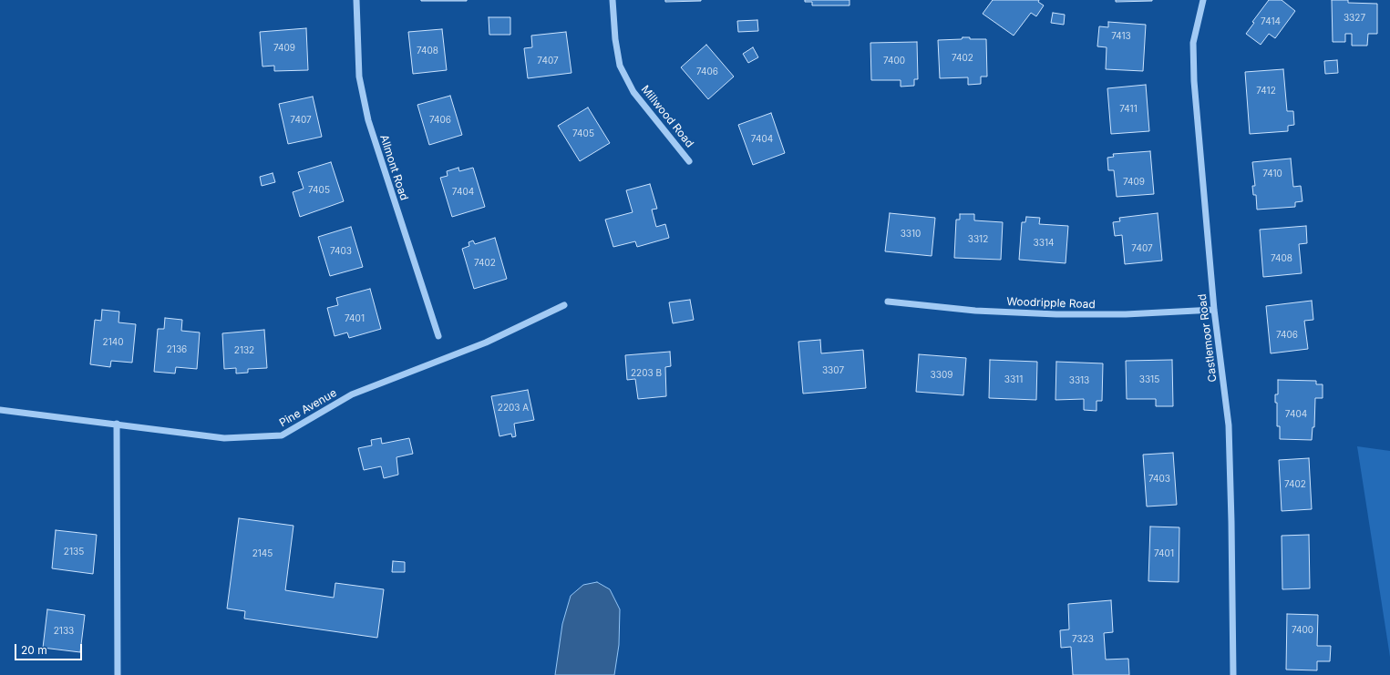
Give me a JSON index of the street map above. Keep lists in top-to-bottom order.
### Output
{
  "streets": {
    "street": [
      "Millwood Road",
      "Allmont Road",
      "Woodripple Road",
      "Castlemoor Road",
      "Pine Avenue"
    ]
  },
  "crossings": [
    ["Woodripple Road", "Castlemoor Road"]
  ],
  "house_numbers": [
    "3327",
    "7414",
    "7413",
    "7409",
    "7408",
    "7402",
    "7407",
    "7400",
    "7406",
    "7412",
    "7411",
    "7407",
    "7406",
    "7405",
    "7404",
    "7410",
    "7409",
    "7405",
    "7404",
    "3310",
    "3312",
    "3314",
    "7407",
    "7403",
    "7408",
    "7402",
    "7401",
    "7406",
    "2140",
    "2136",
    "2132",
    "3307",
    "2203 B",
    "3309",
    "3311",
    "3315",
    "3313",
    "2203 A",
    "7404",
    "7403",
    "7402",
    "2135",
    "2145",
    "7401",
    "7400",
    "2133",
    "7323"
  ],
  "scale_bar": "20 m"
}
